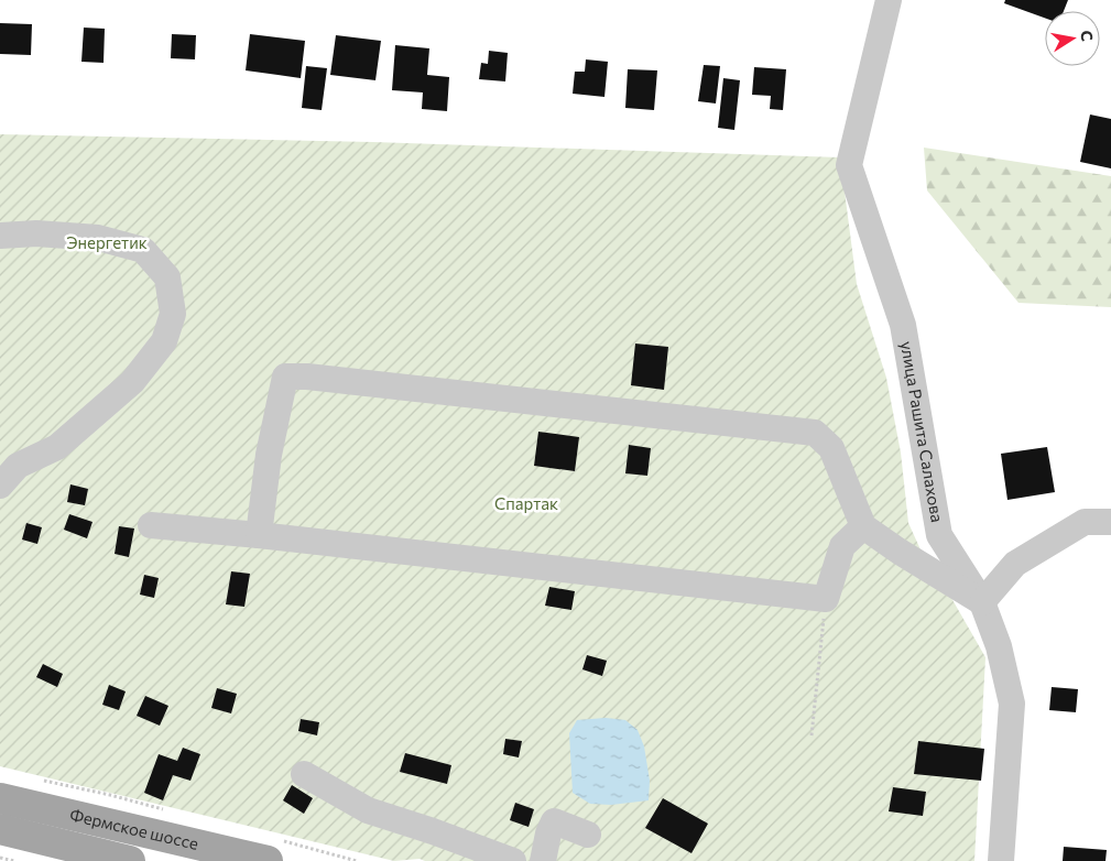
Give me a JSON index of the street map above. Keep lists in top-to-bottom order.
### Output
{
  "streets": {
    "main road": ["Фермское шоссе"],
    "street": ["улица Рашита Салахова"]
  },
  "parks": ["Энергетик", "Спартак"],
  "north": "right"
}
